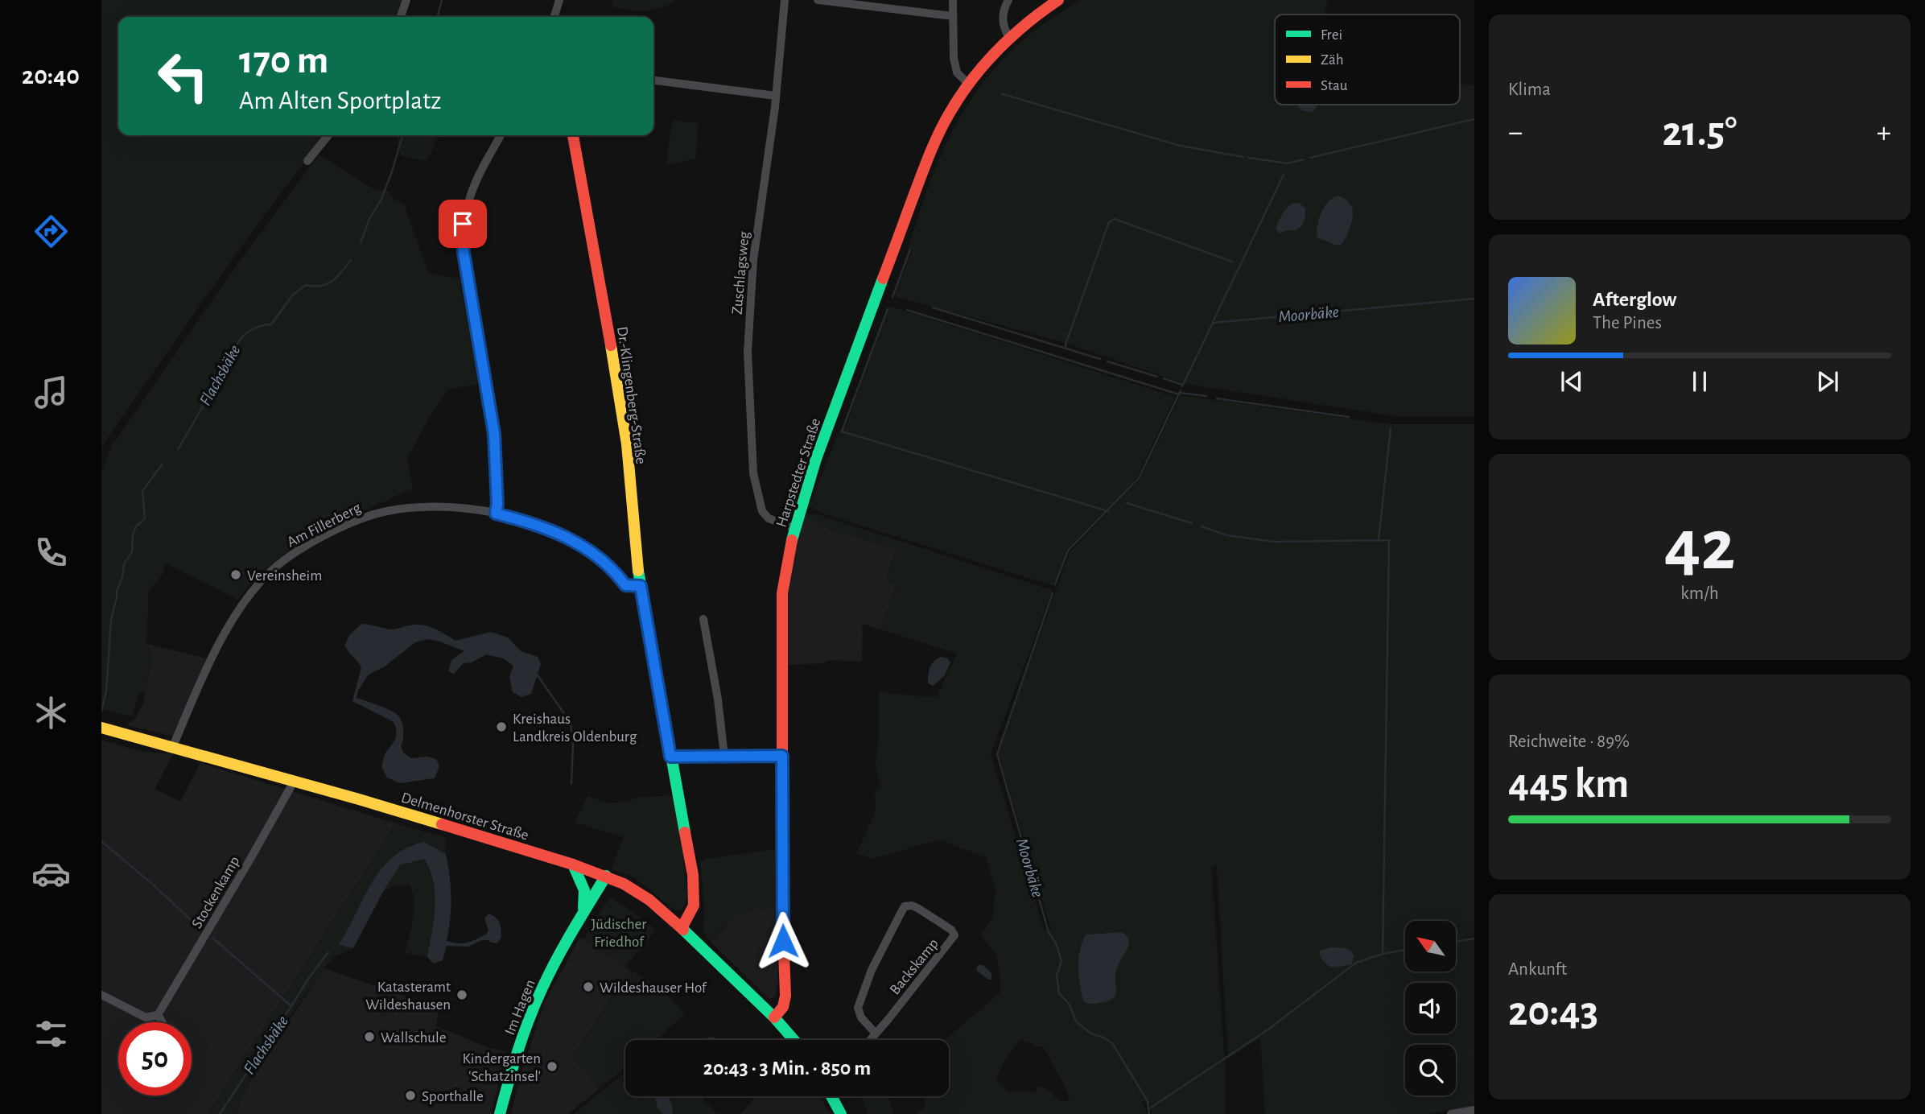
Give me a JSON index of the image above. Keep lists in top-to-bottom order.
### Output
{
  "streets": {
    "main road": [
      "Dr.-Klingenberg-Straße",
      "Harpstedter Straße",
      "Delmenhorster Straße",
      "Im Hagen"
    ],
    "street": [
      "Zuschlagsweg",
      "Am Fillerberg",
      "Stockenkamp",
      "Backskamp"
    ]
  },
  "crossings": [
    ["Zuschlagsweg", "Harpstedter Straße"],
    ["Dr.-Klingenberg-Straße", "Am Fillerberg"],
    ["Dr.-Klingenberg-Straße", "Delmenhorster Straße"],
    ["Harpstedter Straße", "Delmenhorster Straße"],
    ["Am Fillerberg", "Delmenhorster Straße"],
    ["Delmenhorster Straße", "Stockenkamp"],
    ["Delmenhorster Straße", "Im Hagen"]
  ],
  "water": ["Moorbäke", "Flachsbäke"],
  "parks": ["Jüdischer Friedhof"],
  "places": [
    "Vereinsheim",
    "Kreishaus Landkreis Oldenburg",
    "Wildeshauser Hof",
    "Katasteramt Wildeshausen",
    "Wallschule",
    "Kindergarten 'Schatzinsel'",
    "Sporthalle"
  ],
  "legend": ["Frei", "Zäh", "Stau"],
  "north": "top left",
  "page": {
    "tabs": "20:40",
    "tile": [
      "Klima",
      ["42", "km/h"],
      ["Reichweite · 89%", "445 km"],
      ["Ankunft", "20:43"]
    ],
    "turn": ["170 m", "Am Alten Sportplatz"],
    "heat": ["−", "21.5°", "+"],
    "song": ["Afterglow", "The Pines"],
    "limit": "50",
    "trip": "20:43 · 3 Min. · 850 m"
  }
}
